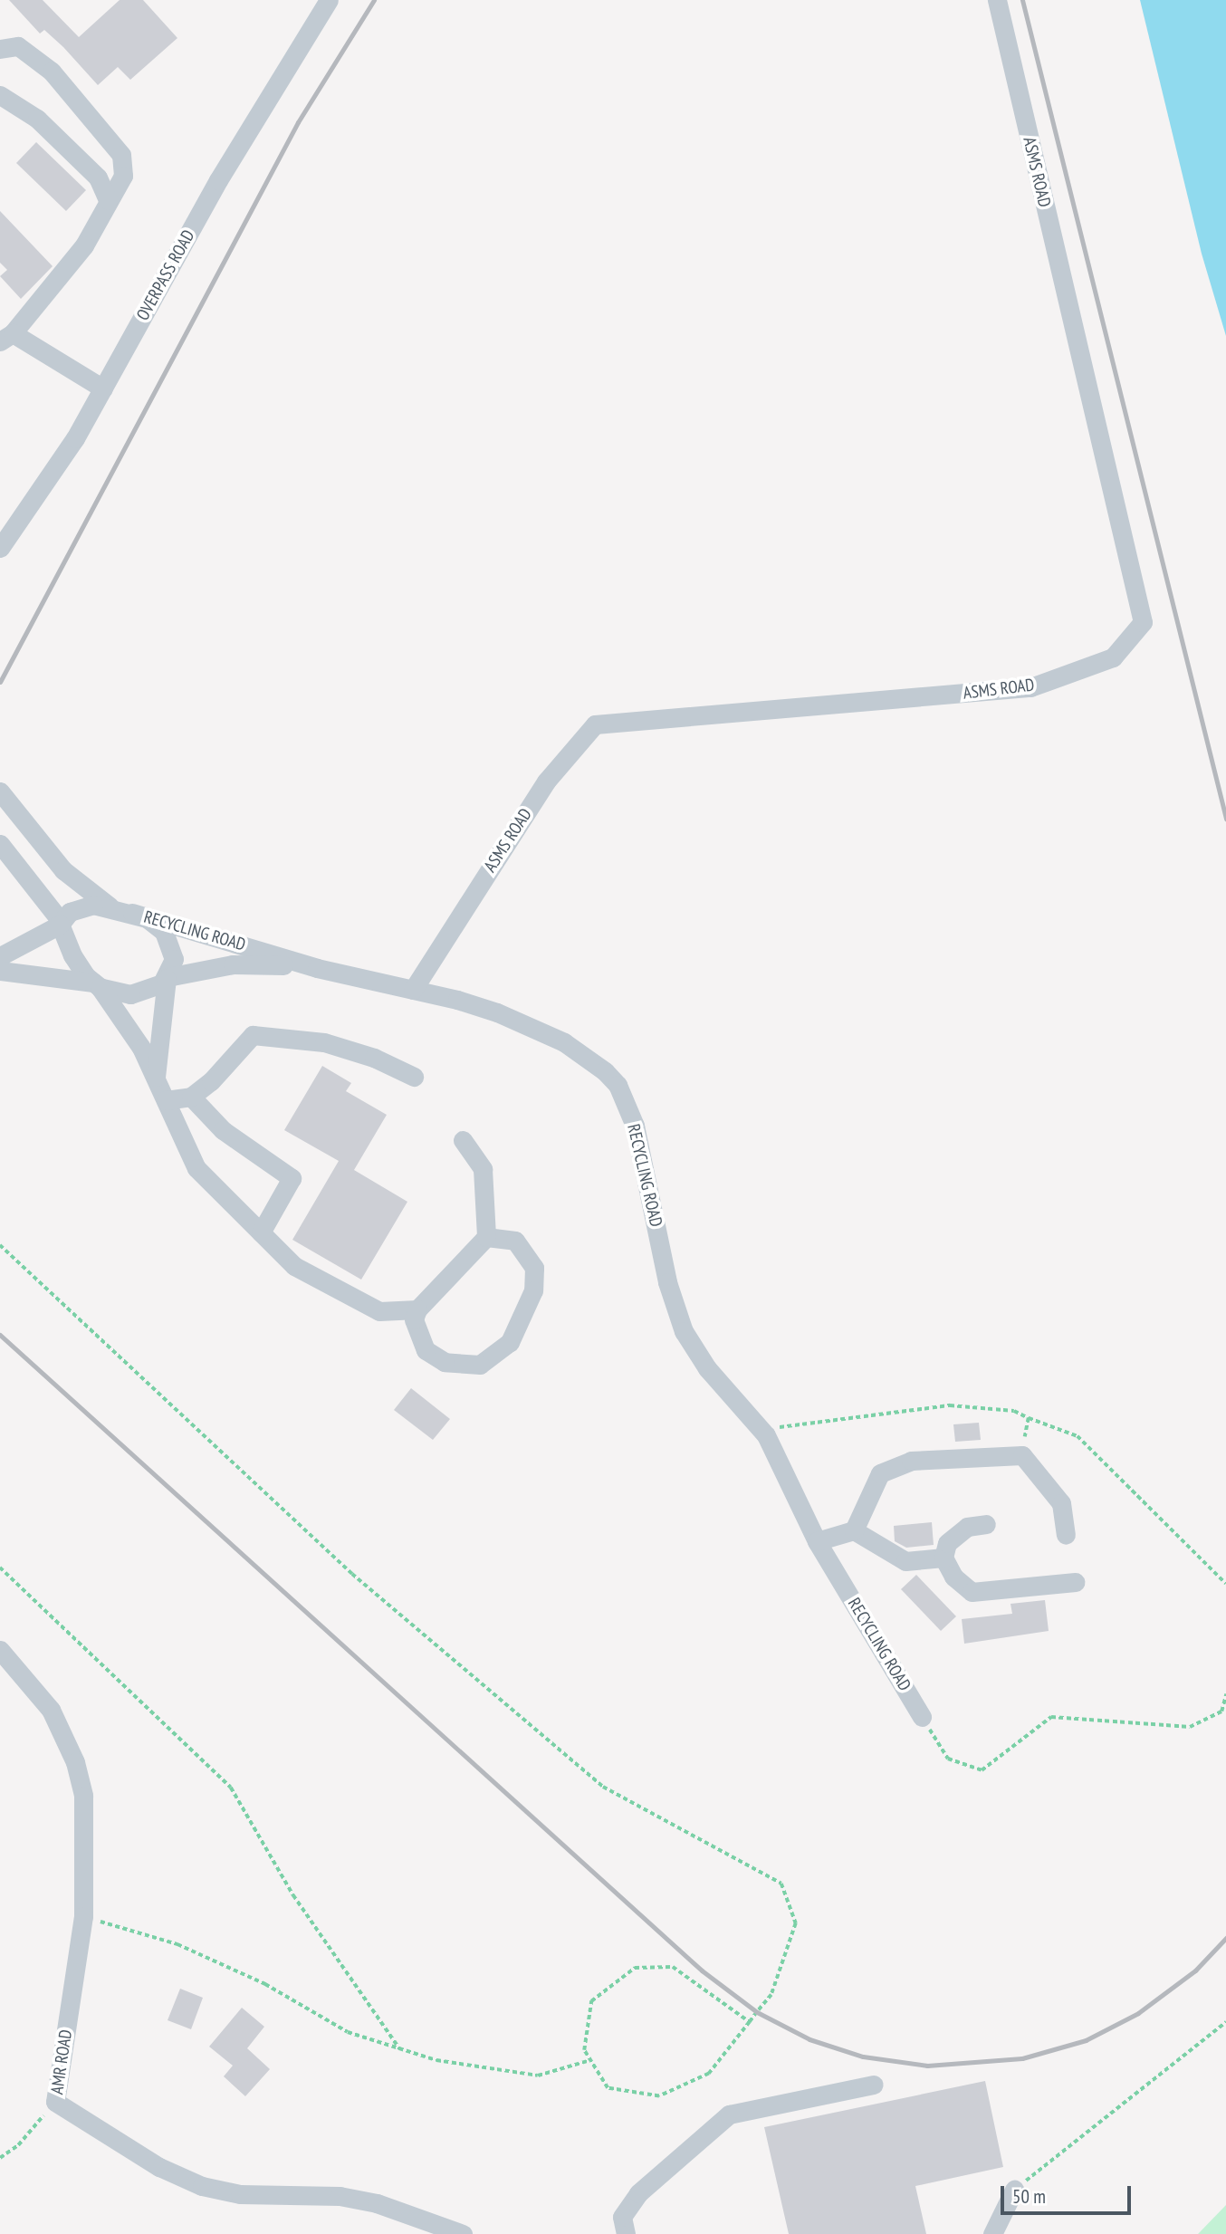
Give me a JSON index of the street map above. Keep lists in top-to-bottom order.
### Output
{
  "streets": {
    "street": [
      "ASMS ROAD",
      "OVERPASS ROAD",
      "RECYCLING ROAD",
      "AMR ROAD"
    ]
  },
  "crossings": [
    ["ASMS ROAD", "RECYCLING ROAD"]
  ],
  "scale_bar": "50 m"
}
